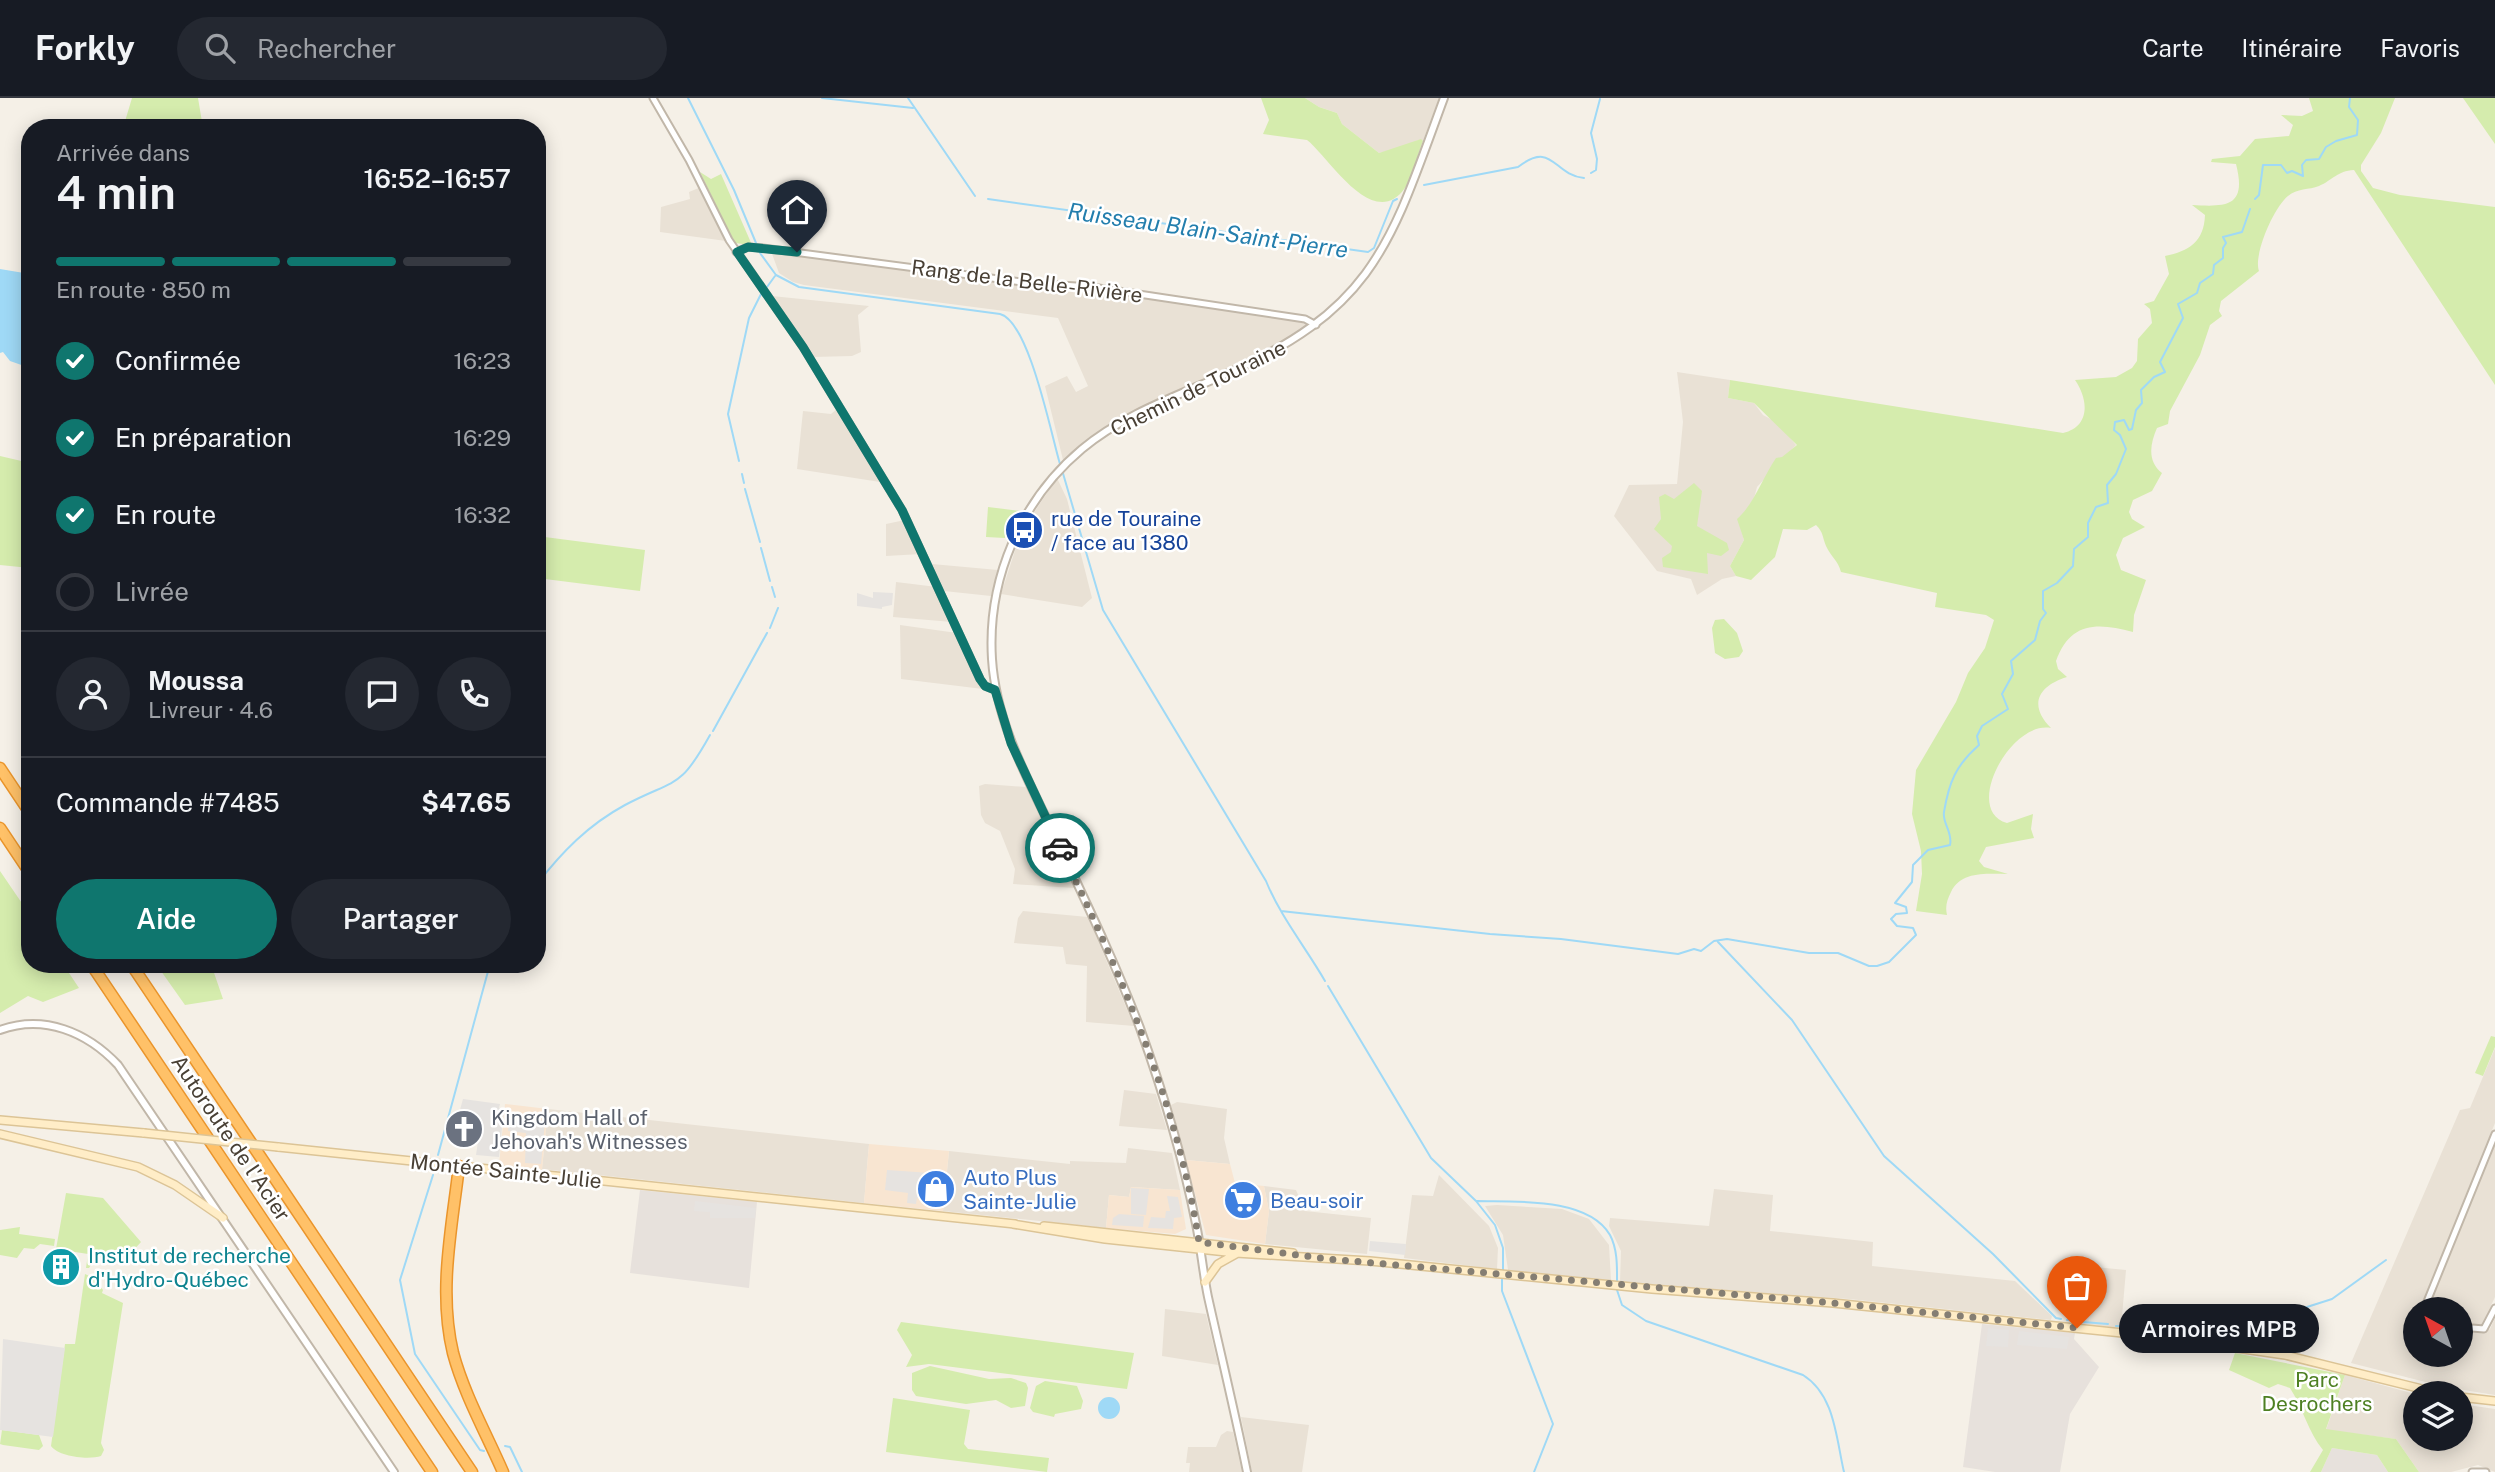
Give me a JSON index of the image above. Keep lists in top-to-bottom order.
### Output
{
  "streets": {
    "highway": ["Autoroute de l'Acier"],
    "main road": ["Montée Sainte-Julie"],
    "street": ["Rang de la Belle-Rivière", "Chemin de Touraine"]
  },
  "crossings": [
    ["Rang de la Belle-Rivière", "Chemin de Touraine"],
    ["Chemin de Touraine", "Montée Sainte-Julie"]
  ],
  "water": ["Ruisseau Blain-Saint-Pierre"],
  "parks": ["Parc Desrochers"],
  "places": {
    "bus stop": ["rue de Touraine / face au 1380"],
    "church": ["Kingdom Hall of Jehovah's Witnesses"],
    "shop": ["Auto Plus Sainte-Julie"],
    "supermarket": ["Beau-soir"],
    "building": ["Institut de recherche d'Hydro-Québec"],
    "other": ["Armoires MPB"]
  },
  "north": "top left",
  "page": {
    "header": "Forkly",
    "search": "Rechercher",
    "nav": ["Carte", "Itinéraire", "Favoris"],
    "heading": ["4 min", "Arrivée dans", "16:52–16:57"],
    "panel": [
      "Moussa",
      "Livreur · 4.6",
      "Commande #7485",
      "$47.65"
    ],
    "bar": "En route · 850 m",
    "list": [
      ["Confirmée", "16:23"],
      ["En préparation", "16:29"],
      ["En route", "16:32"],
      "Livrée"
    ],
    "buttons": ["Aide", "Partager"],
    "bubble": "Armoires MPB"
  }
}
